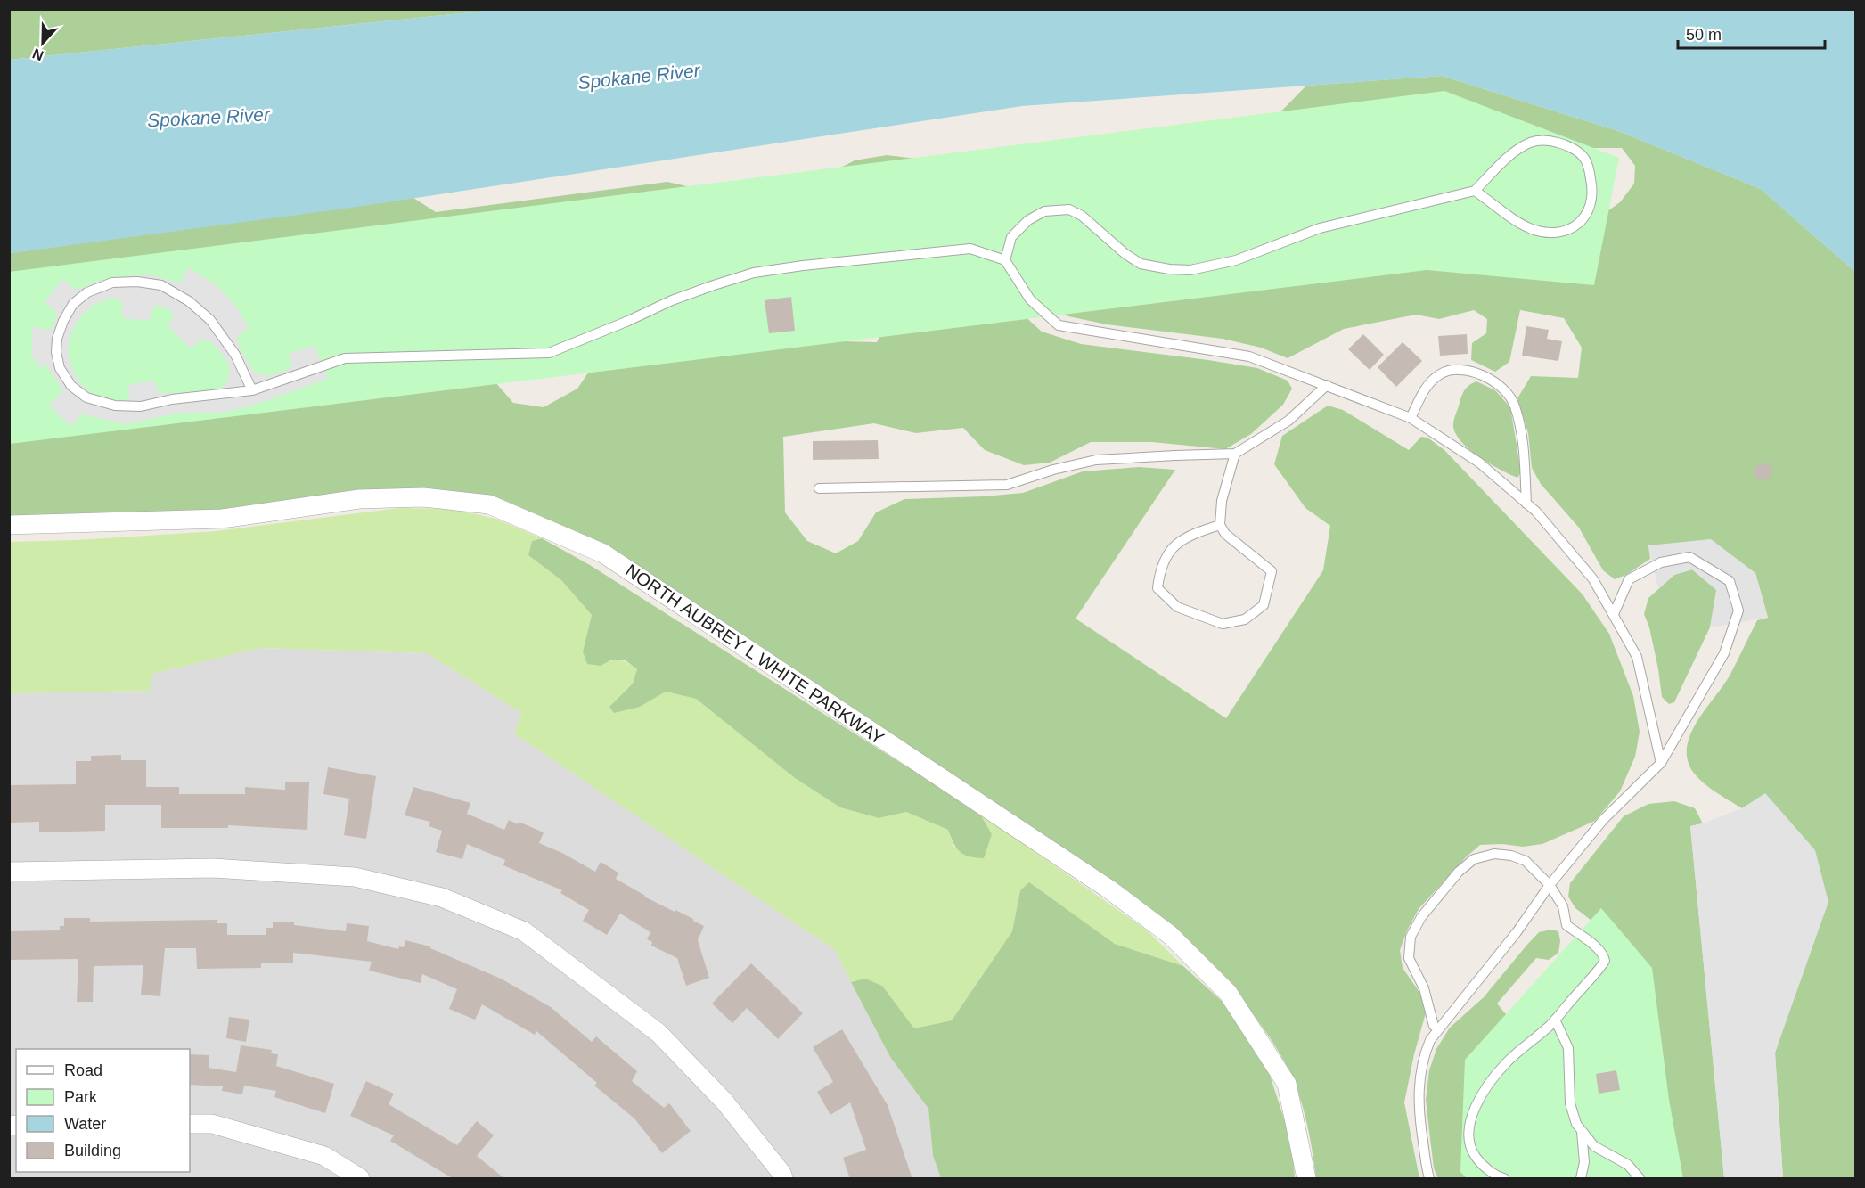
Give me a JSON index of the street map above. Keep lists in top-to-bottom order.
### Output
{
  "streets": {
    "street": ["NORTH AUBREY L WHITE PARKWAY"]
  },
  "water": ["Spokane River"],
  "legend": [
    "Road",
    "Park",
    "Water",
    "Building"
  ],
  "scale_bar": "50 m",
  "north": "bottom"
}
